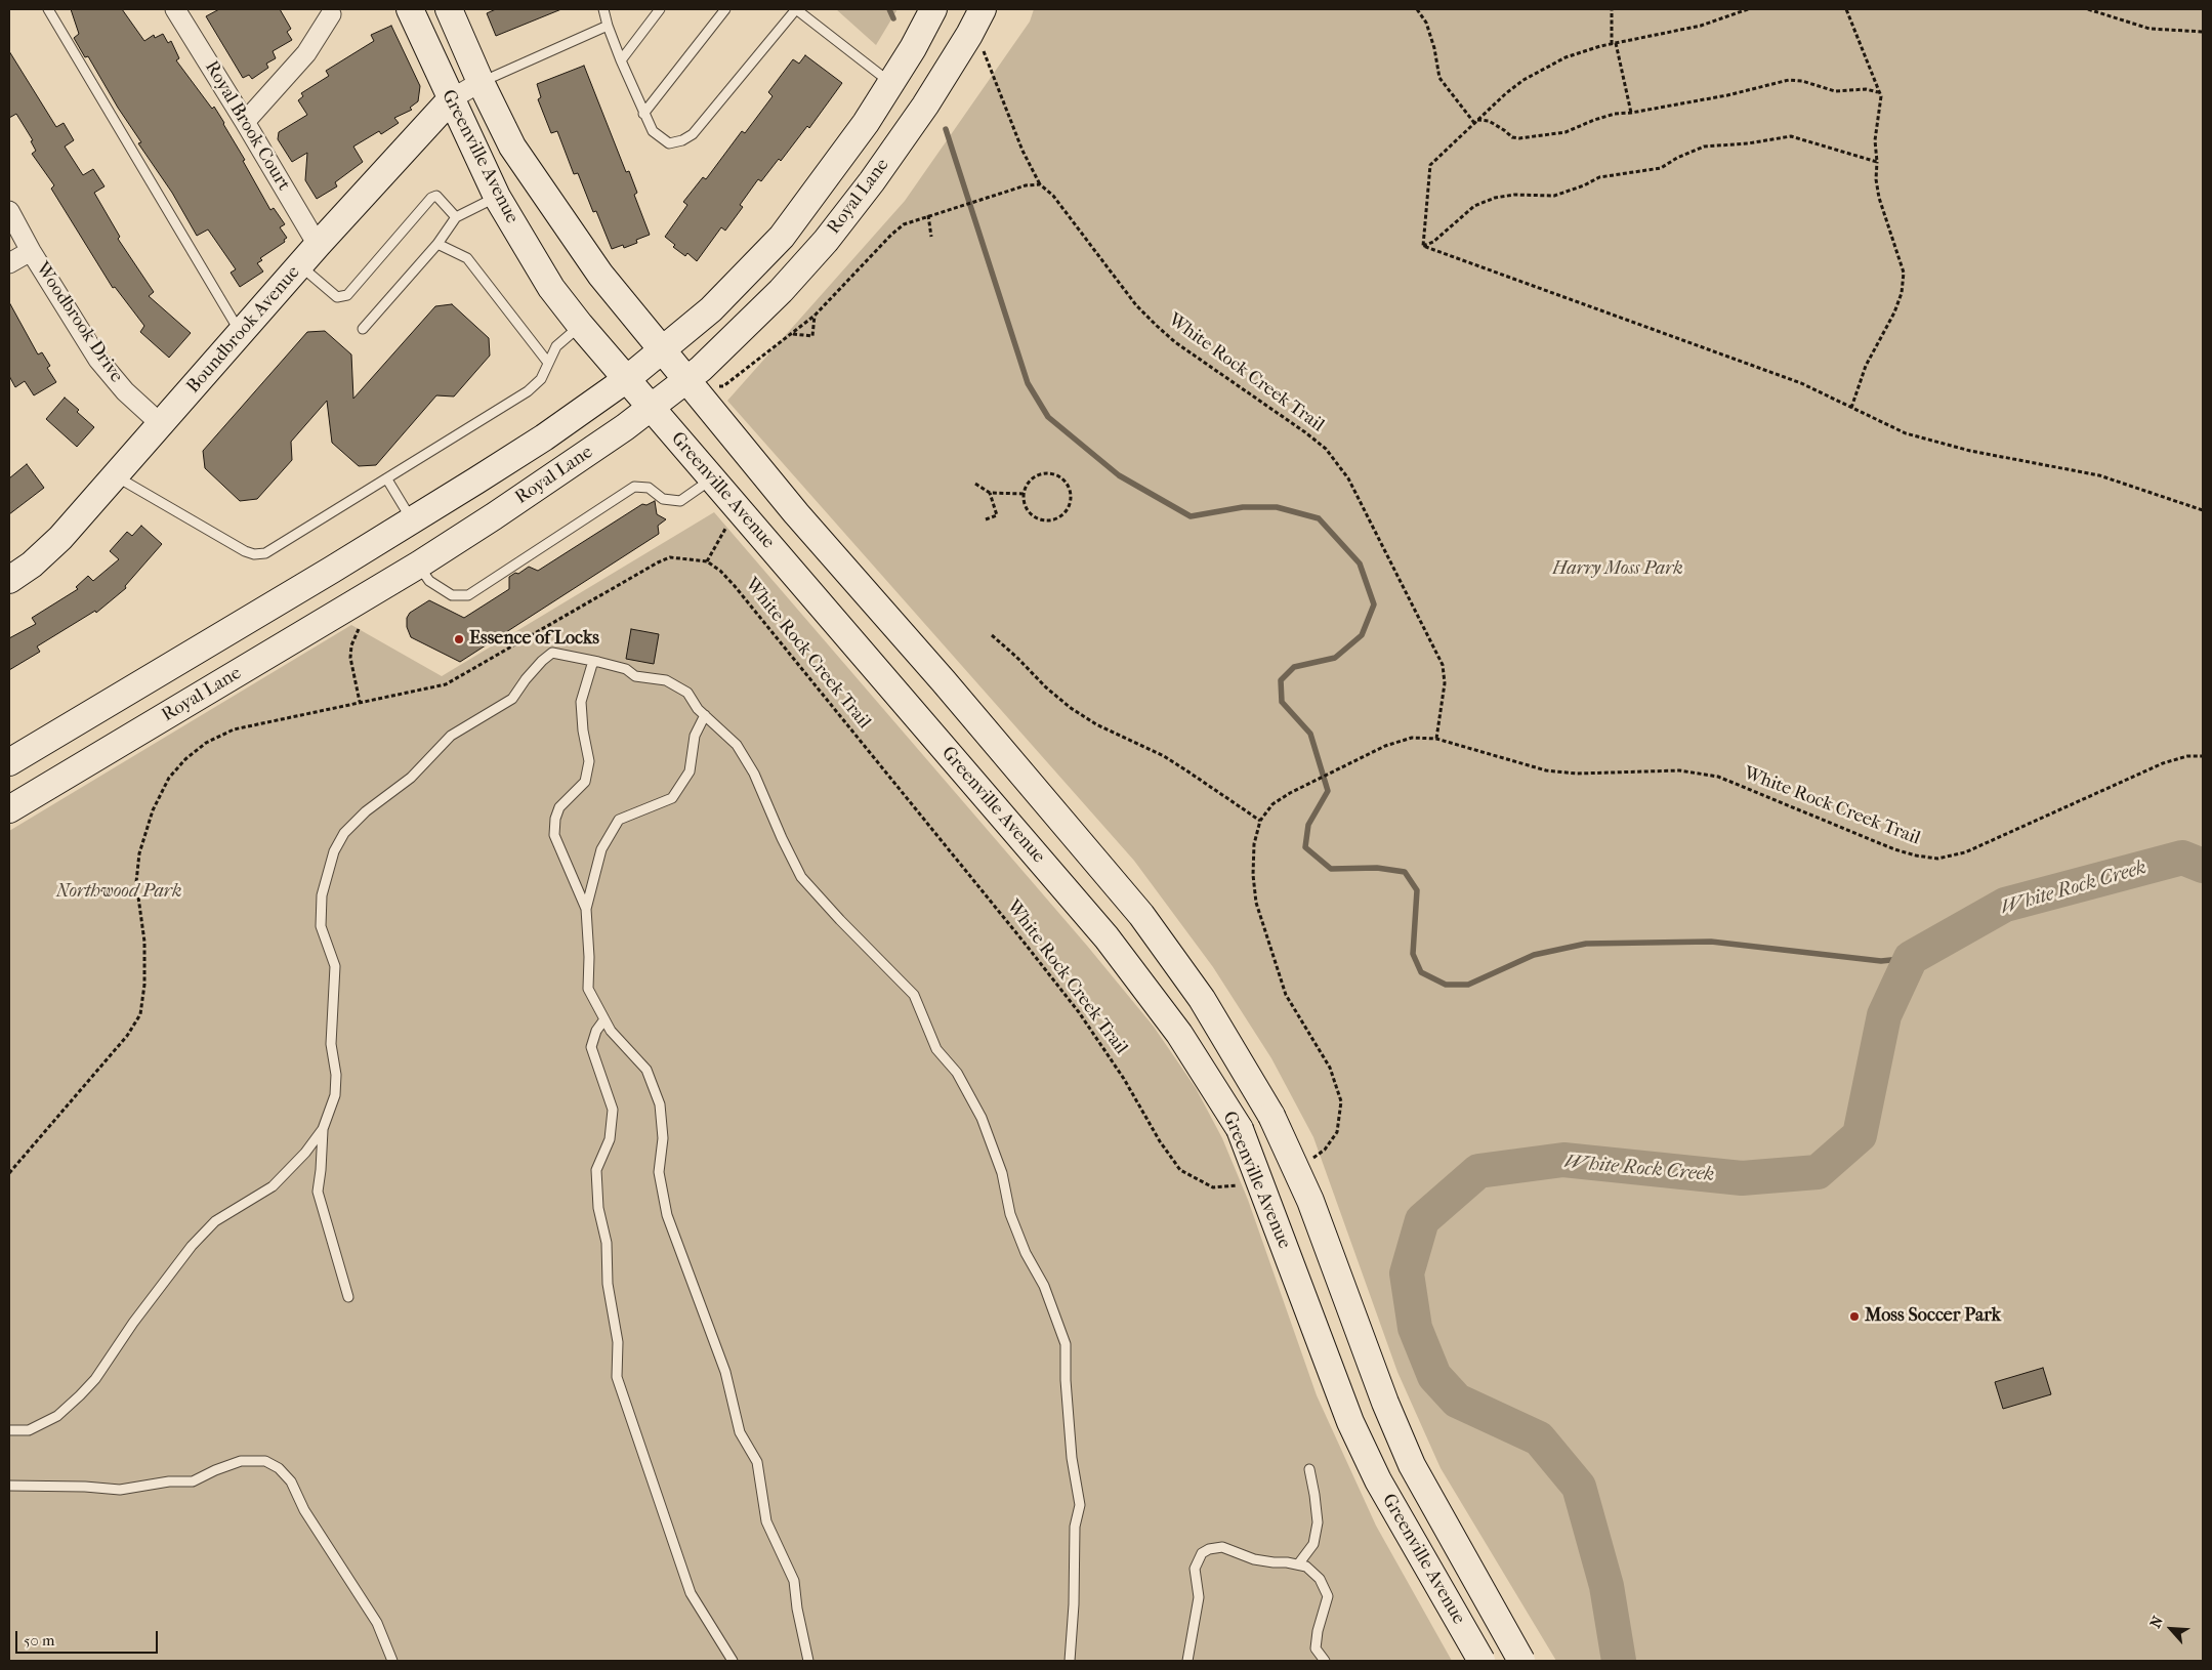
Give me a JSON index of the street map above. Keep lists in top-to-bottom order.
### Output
{
  "streets": {
    "main road": ["Greenville Avenue", "Royal Lane", "Boundbrook Avenue"],
    "street": ["Royal Brook Court", "Woodbrook Drive"],
    "path": ["White Rock Creek Trail"]
  },
  "crossings": [
    ["Royal Brook Court", "Boundbrook Avenue"],
    ["Greenville Avenue", "Royal Lane"],
    ["Greenville Avenue", "Boundbrook Avenue"],
    ["Woodbrook Drive", "Boundbrook Avenue"]
  ],
  "water": ["White Rock Creek"],
  "parks": ["Harry Moss Park", "Northwood Park"],
  "places": ["Essence of Locks", "Moss Soccer Park"],
  "scale_bar": "50 m",
  "north": "top left"
}
